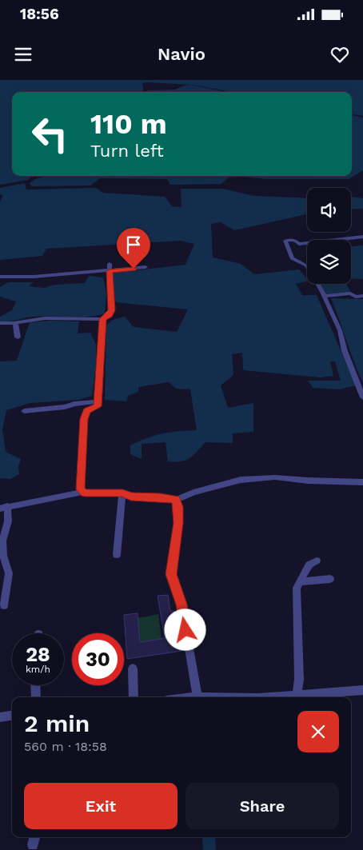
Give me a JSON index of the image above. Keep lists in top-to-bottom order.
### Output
{
  "page": {
    "status": "18:56",
    "header": "Navio",
    "turn": ["110 m", "Turn left"],
    "speed": "28 km/h",
    "limit": "30",
    "heading": ["2 min", "560 m · 18:58"],
    "buttons": ["Exit", "Share"]
  }
}
